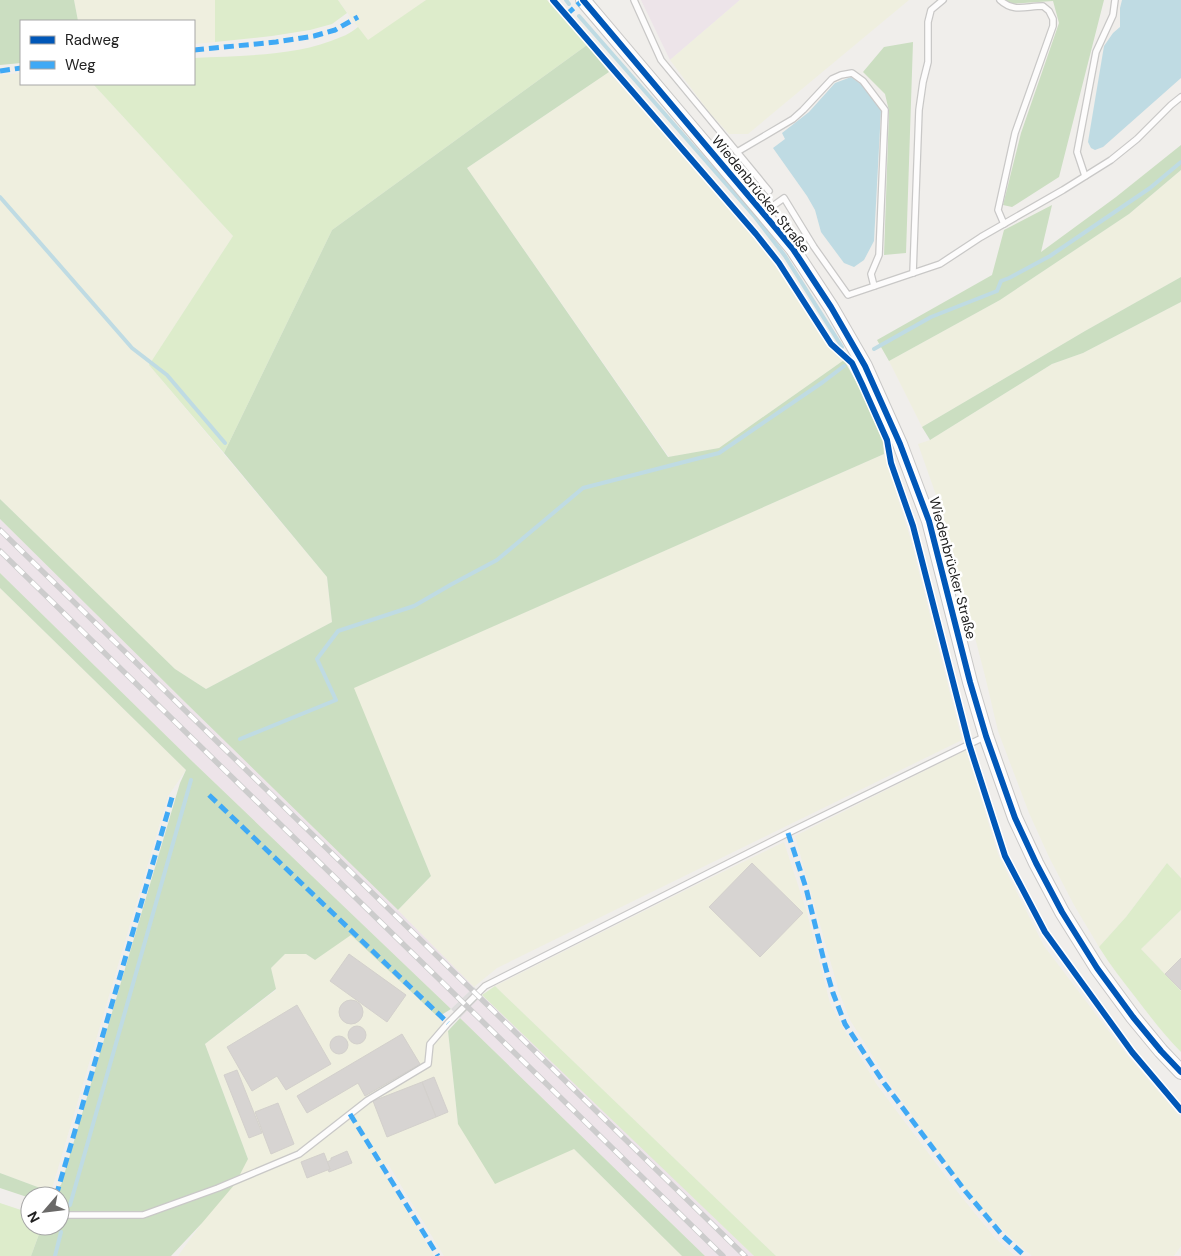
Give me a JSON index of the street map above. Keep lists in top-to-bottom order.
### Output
{
  "streets": {
    "street": ["Wiedenbrücker Straße"]
  },
  "legend": ["Radweg", "Weg"],
  "north": "bottom left"
}
